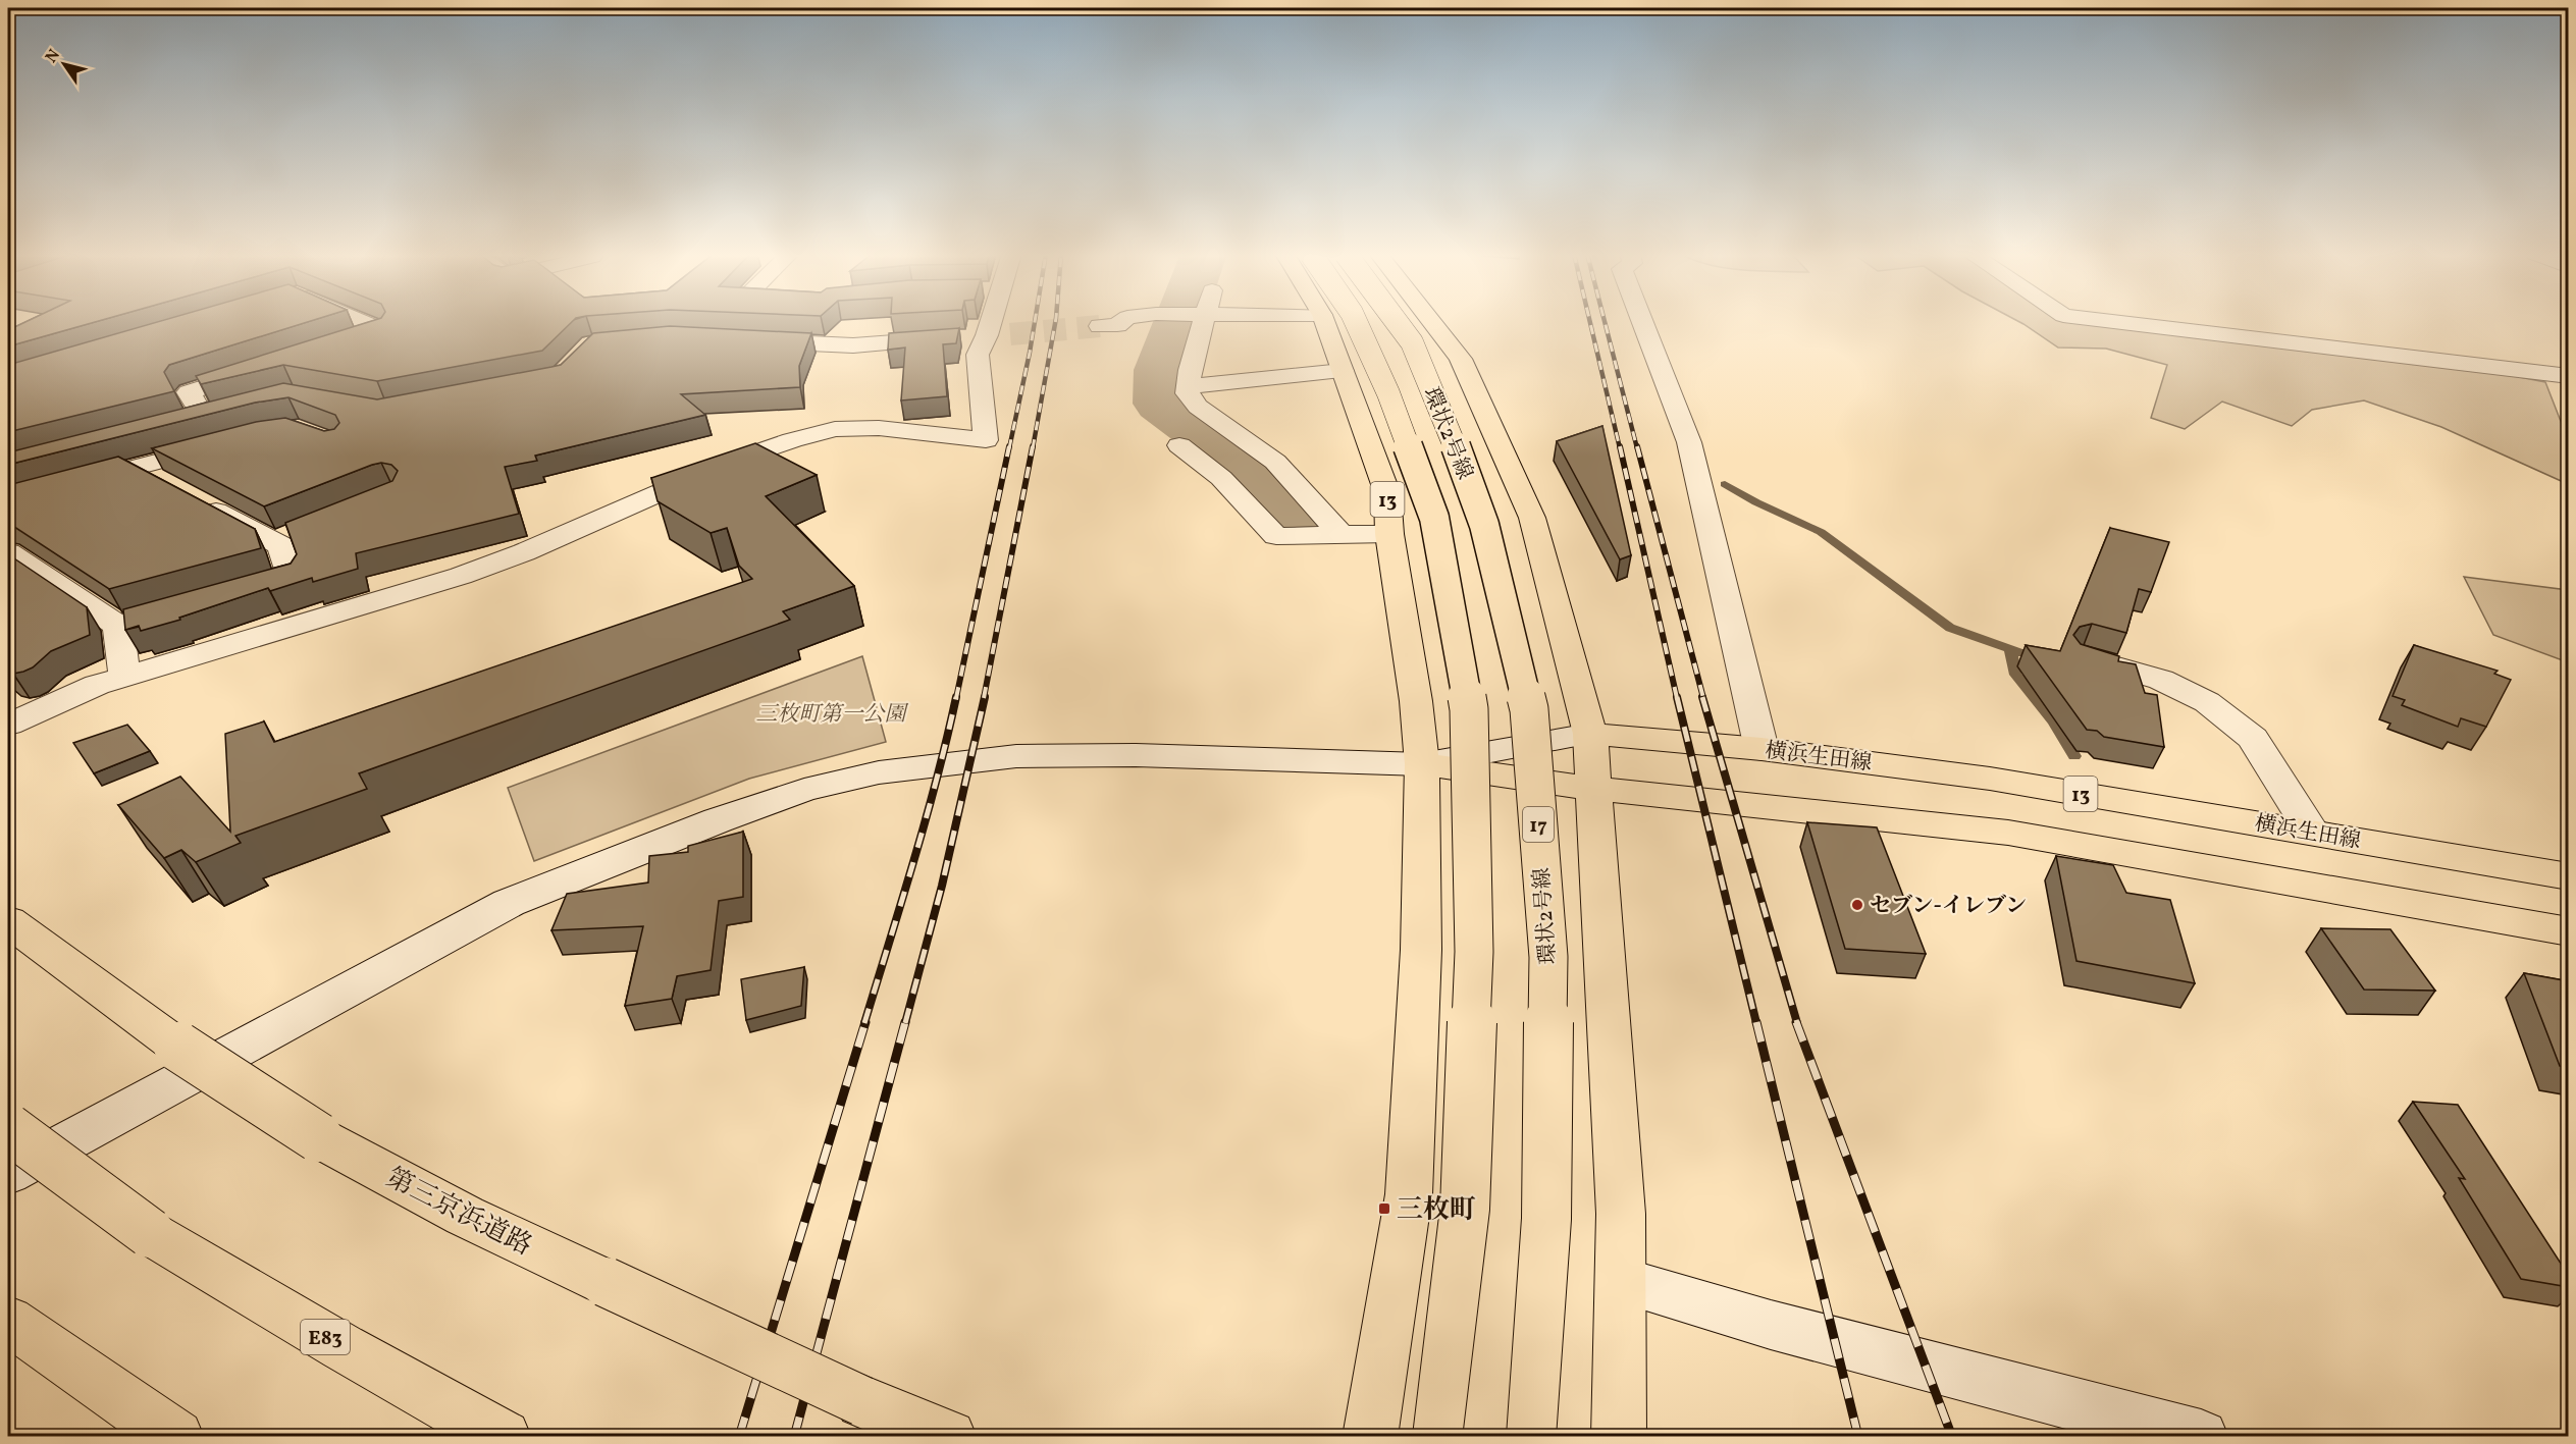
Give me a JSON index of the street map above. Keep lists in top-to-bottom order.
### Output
{
  "streets": {
    "main road": [
      "環状2号線",
      "13",
      "横浜生田線",
      "17",
      "第三京浜道路",
      "E83"
    ]
  },
  "parks": ["三枚町第一公園"],
  "places": {
    "other": ["セブン-イレブン"],
    "transit": ["三枚町"]
  },
  "north": "top left"
}
